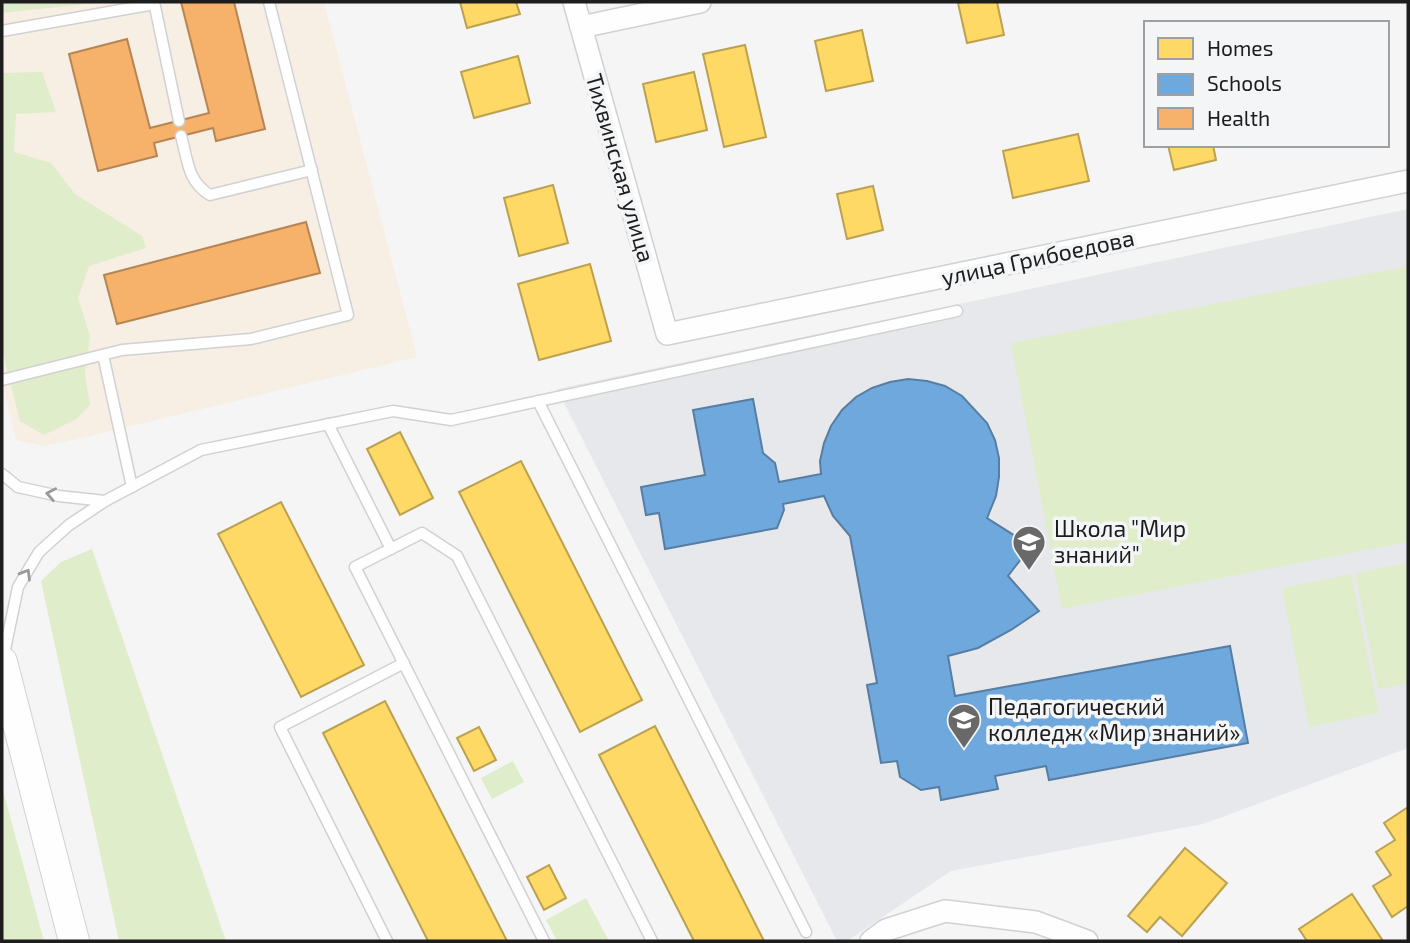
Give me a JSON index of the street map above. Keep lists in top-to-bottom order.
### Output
{
  "streets": {
    "street": ["Тихвинская улица", "улица Грибоедова"]
  },
  "crossings": [
    ["Тихвинская улица", "улица Грибоедова"]
  ],
  "places": {
    "school or university": ["Школа \"Мир знаний\"", "Педагогический колледж «Мир знаний»"]
  },
  "legend": ["Homes", "Schools", "Health"]
}
